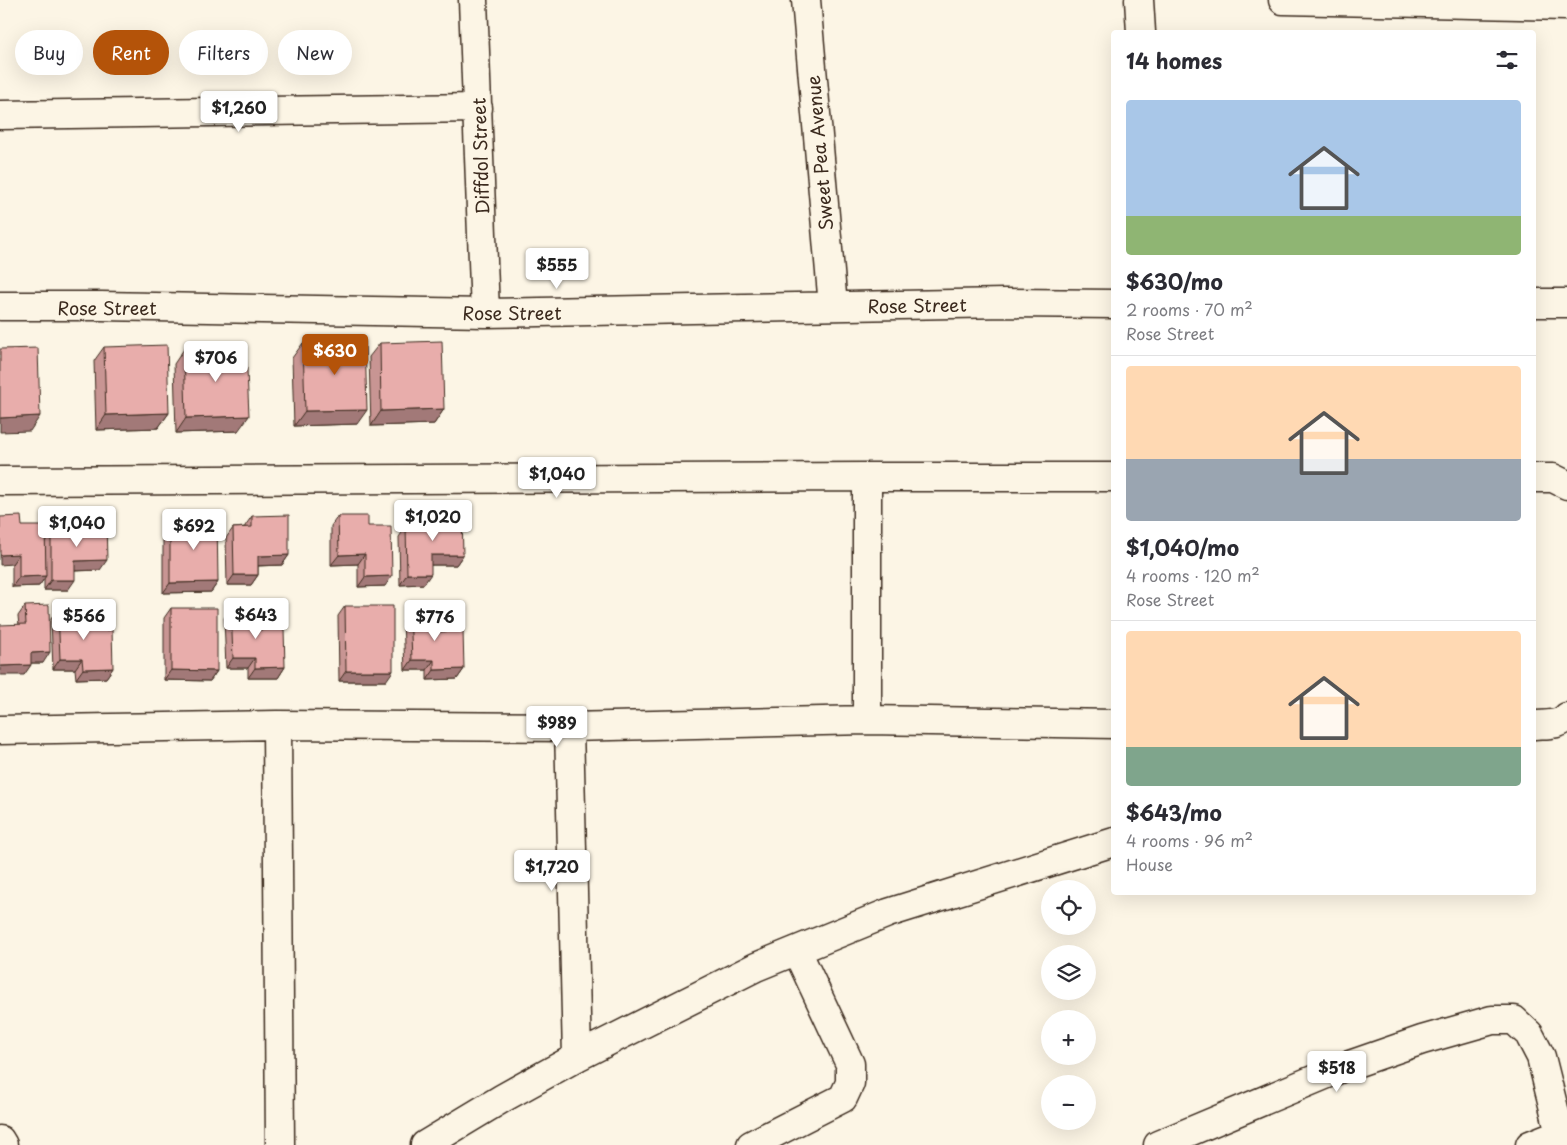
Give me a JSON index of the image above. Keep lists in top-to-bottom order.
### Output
{
  "streets": {
    "street": ["Sweet Pea Avenue", "Diffdol Street", "Rose Street"]
  },
  "crossings": [
    ["Sweet Pea Avenue", "Rose Street"],
    ["Diffdol Street", "Rose Street"]
  ],
  "page": {
    "chip": [
      "Buy",
      "Rent",
      "Filters",
      "New"
    ],
    "heading": "14 homes",
    "list": [
      {
        "name": "$630/mo",
        "note": "2 rooms · 70 m² · Rose Street"
      },
      {
        "name": "$1,040/mo",
        "note": "4 rooms · 120 m² · Rose Street"
      },
      {
        "name": "$643/mo",
        "note": "4 rooms · 96 m² · House"
      }
    ],
    "price": [
      "$1,260",
      "$555",
      "$630",
      "$706",
      "$1,040",
      "$1,020",
      "$1,040",
      "$692",
      "$643",
      "$566",
      "$776",
      "$989",
      "$1,720",
      "$518"
    ],
    "map_buttons": ["+", "−"]
  }
}
